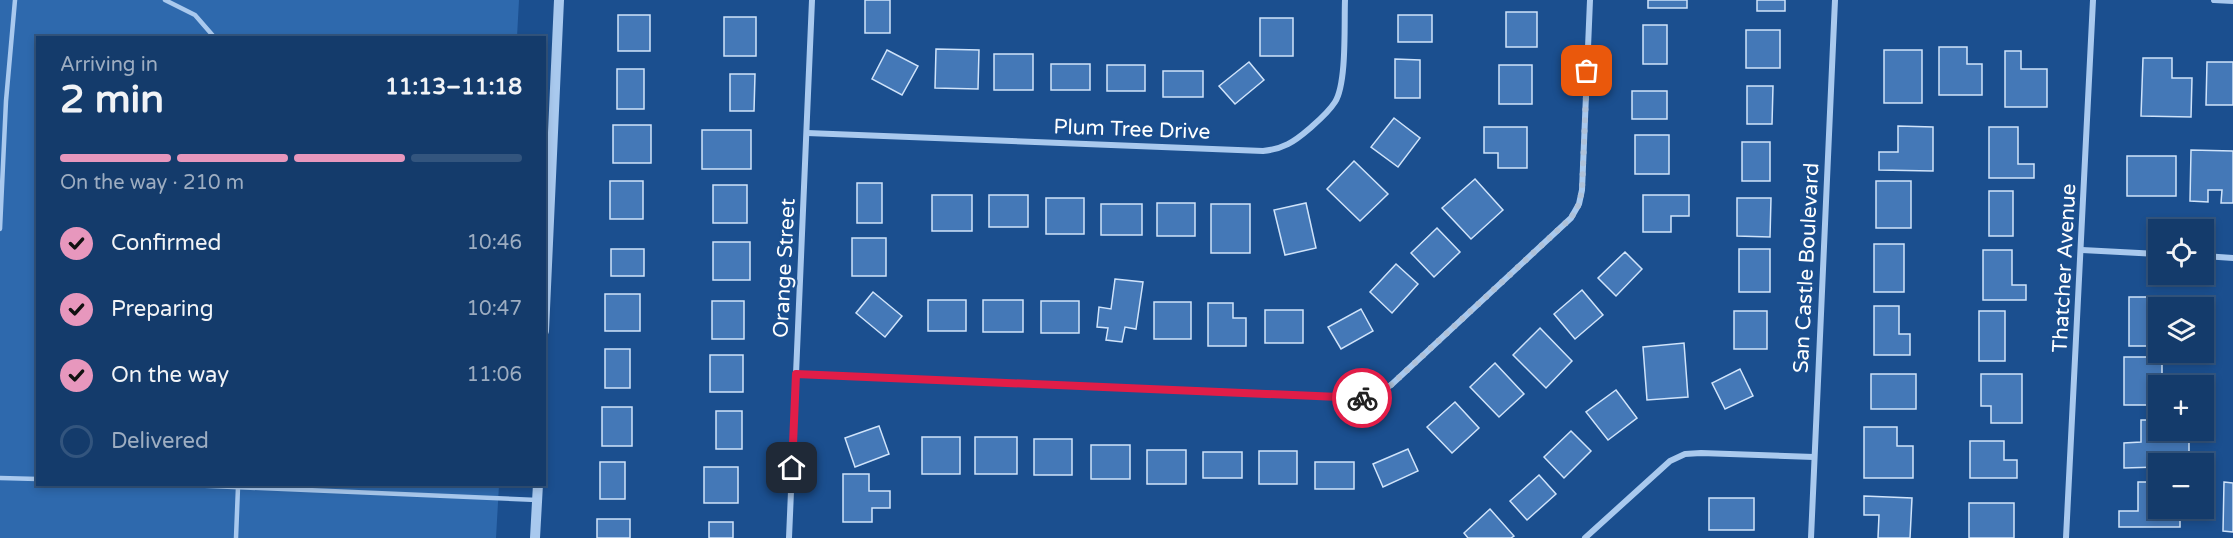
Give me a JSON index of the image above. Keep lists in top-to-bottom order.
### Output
{
  "streets": {
    "street": [
      "Plum Tree Drive",
      "Orange Street",
      "San Castle Boulevard",
      "Thatcher Avenue"
    ]
  },
  "crossings": [
    ["Plum Tree Drive", "Orange Street"]
  ],
  "page": {
    "heading": ["2 min", "Arriving in", "11:13–11:18"],
    "bar": "On the way · 210 m",
    "list": [
      ["Confirmed", "10:46"],
      ["Preparing", "10:47"],
      ["On the way", "11:06"],
      "Delivered"
    ],
    "map_buttons": ["+", "−"]
  }
}
